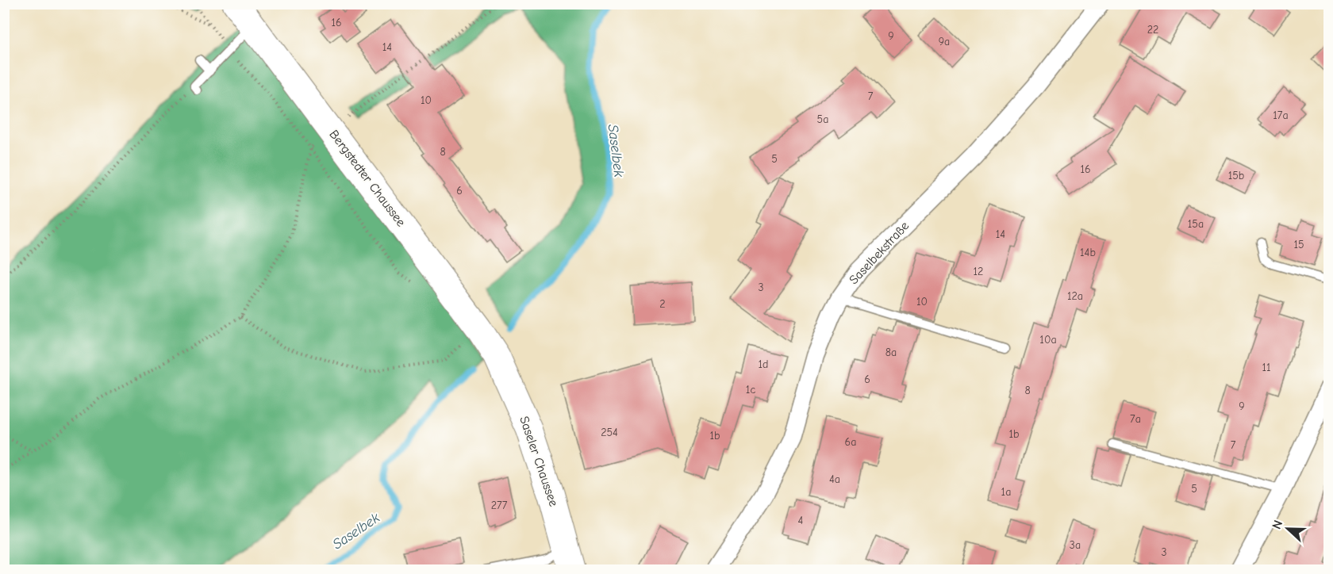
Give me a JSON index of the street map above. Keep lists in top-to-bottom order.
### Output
{
  "streets": {
    "main road": ["Bergstedter Chaussee", "Saseler Chaussee"],
    "street": ["Saselbekstraße"]
  },
  "crossings": [
    ["Bergstedter Chaussee", "Saseler Chaussee"]
  ],
  "water": ["Saselbek"],
  "house_numbers": [
    "16",
    "22",
    "9",
    "9a",
    "14",
    "7",
    "10",
    "17a",
    "5a",
    "8",
    "5",
    "16",
    "15b",
    "6",
    "15a",
    "14",
    "15",
    "14b",
    "12",
    "3",
    "12a",
    "10",
    "2",
    "10a",
    "8a",
    "1d",
    "11",
    "6",
    "1c",
    "8",
    "9",
    "7a",
    "254",
    "1b",
    "1b",
    "6a",
    "7",
    "4a",
    "5",
    "1a",
    "277",
    "4",
    "3a",
    "3"
  ],
  "north": "left"
}
